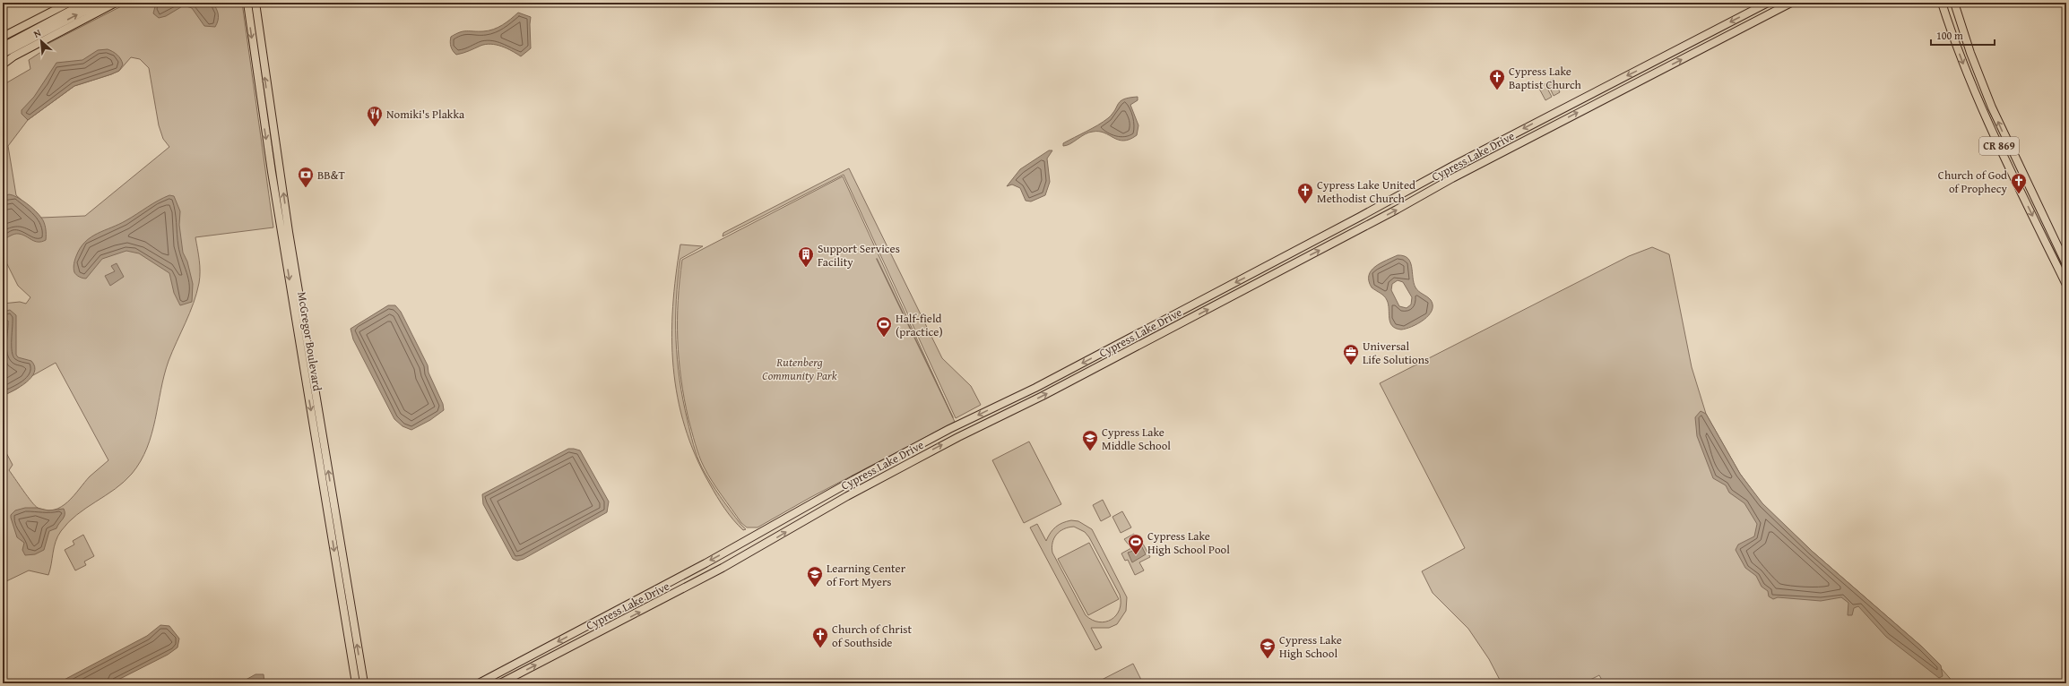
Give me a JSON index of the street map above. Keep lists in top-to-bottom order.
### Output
{
  "streets": {
    "main road": ["CR 869", "Cypress Lake Drive", "McGregor Boulevard"]
  },
  "parks": ["Rutenberg Community Park"],
  "places": {
    "church": [
      "Cypress Lake Baptist Church",
      "Church of God of Prophecy",
      "Cypress Lake United Methodist Church",
      "Church of Christ of Southside"
    ],
    "restaurant": ["Nomiki's Plakka"],
    "bank": ["BB&T"],
    "building": ["Support Services Facility"],
    "sports": ["Half-field (practice)", "Cypress Lake High School Pool"],
    "office": ["Universal Life Solutions"],
    "school or university": ["Cypress Lake Middle School", "Learning Center of Fort Myers", "Cypress Lake High School"]
  },
  "scale_bar": "100 m",
  "north": "top left"
}
